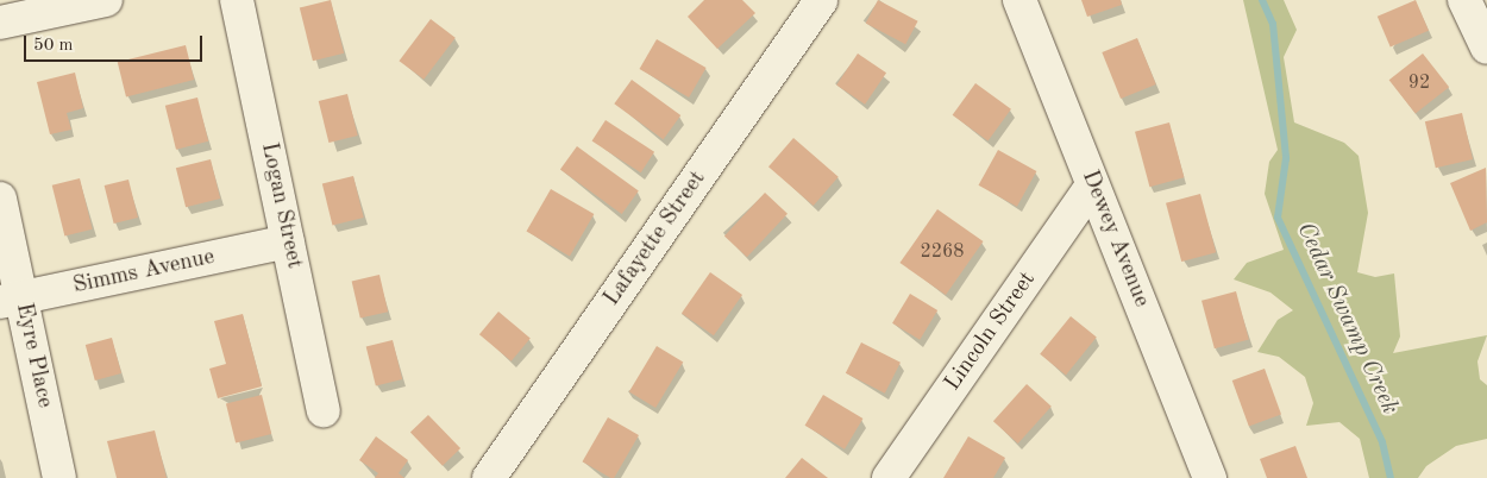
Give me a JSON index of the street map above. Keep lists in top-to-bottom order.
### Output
{
  "streets": {
    "street": [
      "Logan Street",
      "Lafayette Street",
      "Dewey Avenue",
      "Simms Avenue",
      "Lincoln Street",
      "Eyre Place"
    ]
  },
  "crossings": [
    ["Logan Street", "Simms Avenue"],
    ["Dewey Avenue", "Lincoln Street"],
    ["Simms Avenue", "Eyre Place"]
  ],
  "water": ["Cedar Swamp Creek"],
  "house_numbers": ["92", "2268"],
  "scale_bar": "50 m"
}
